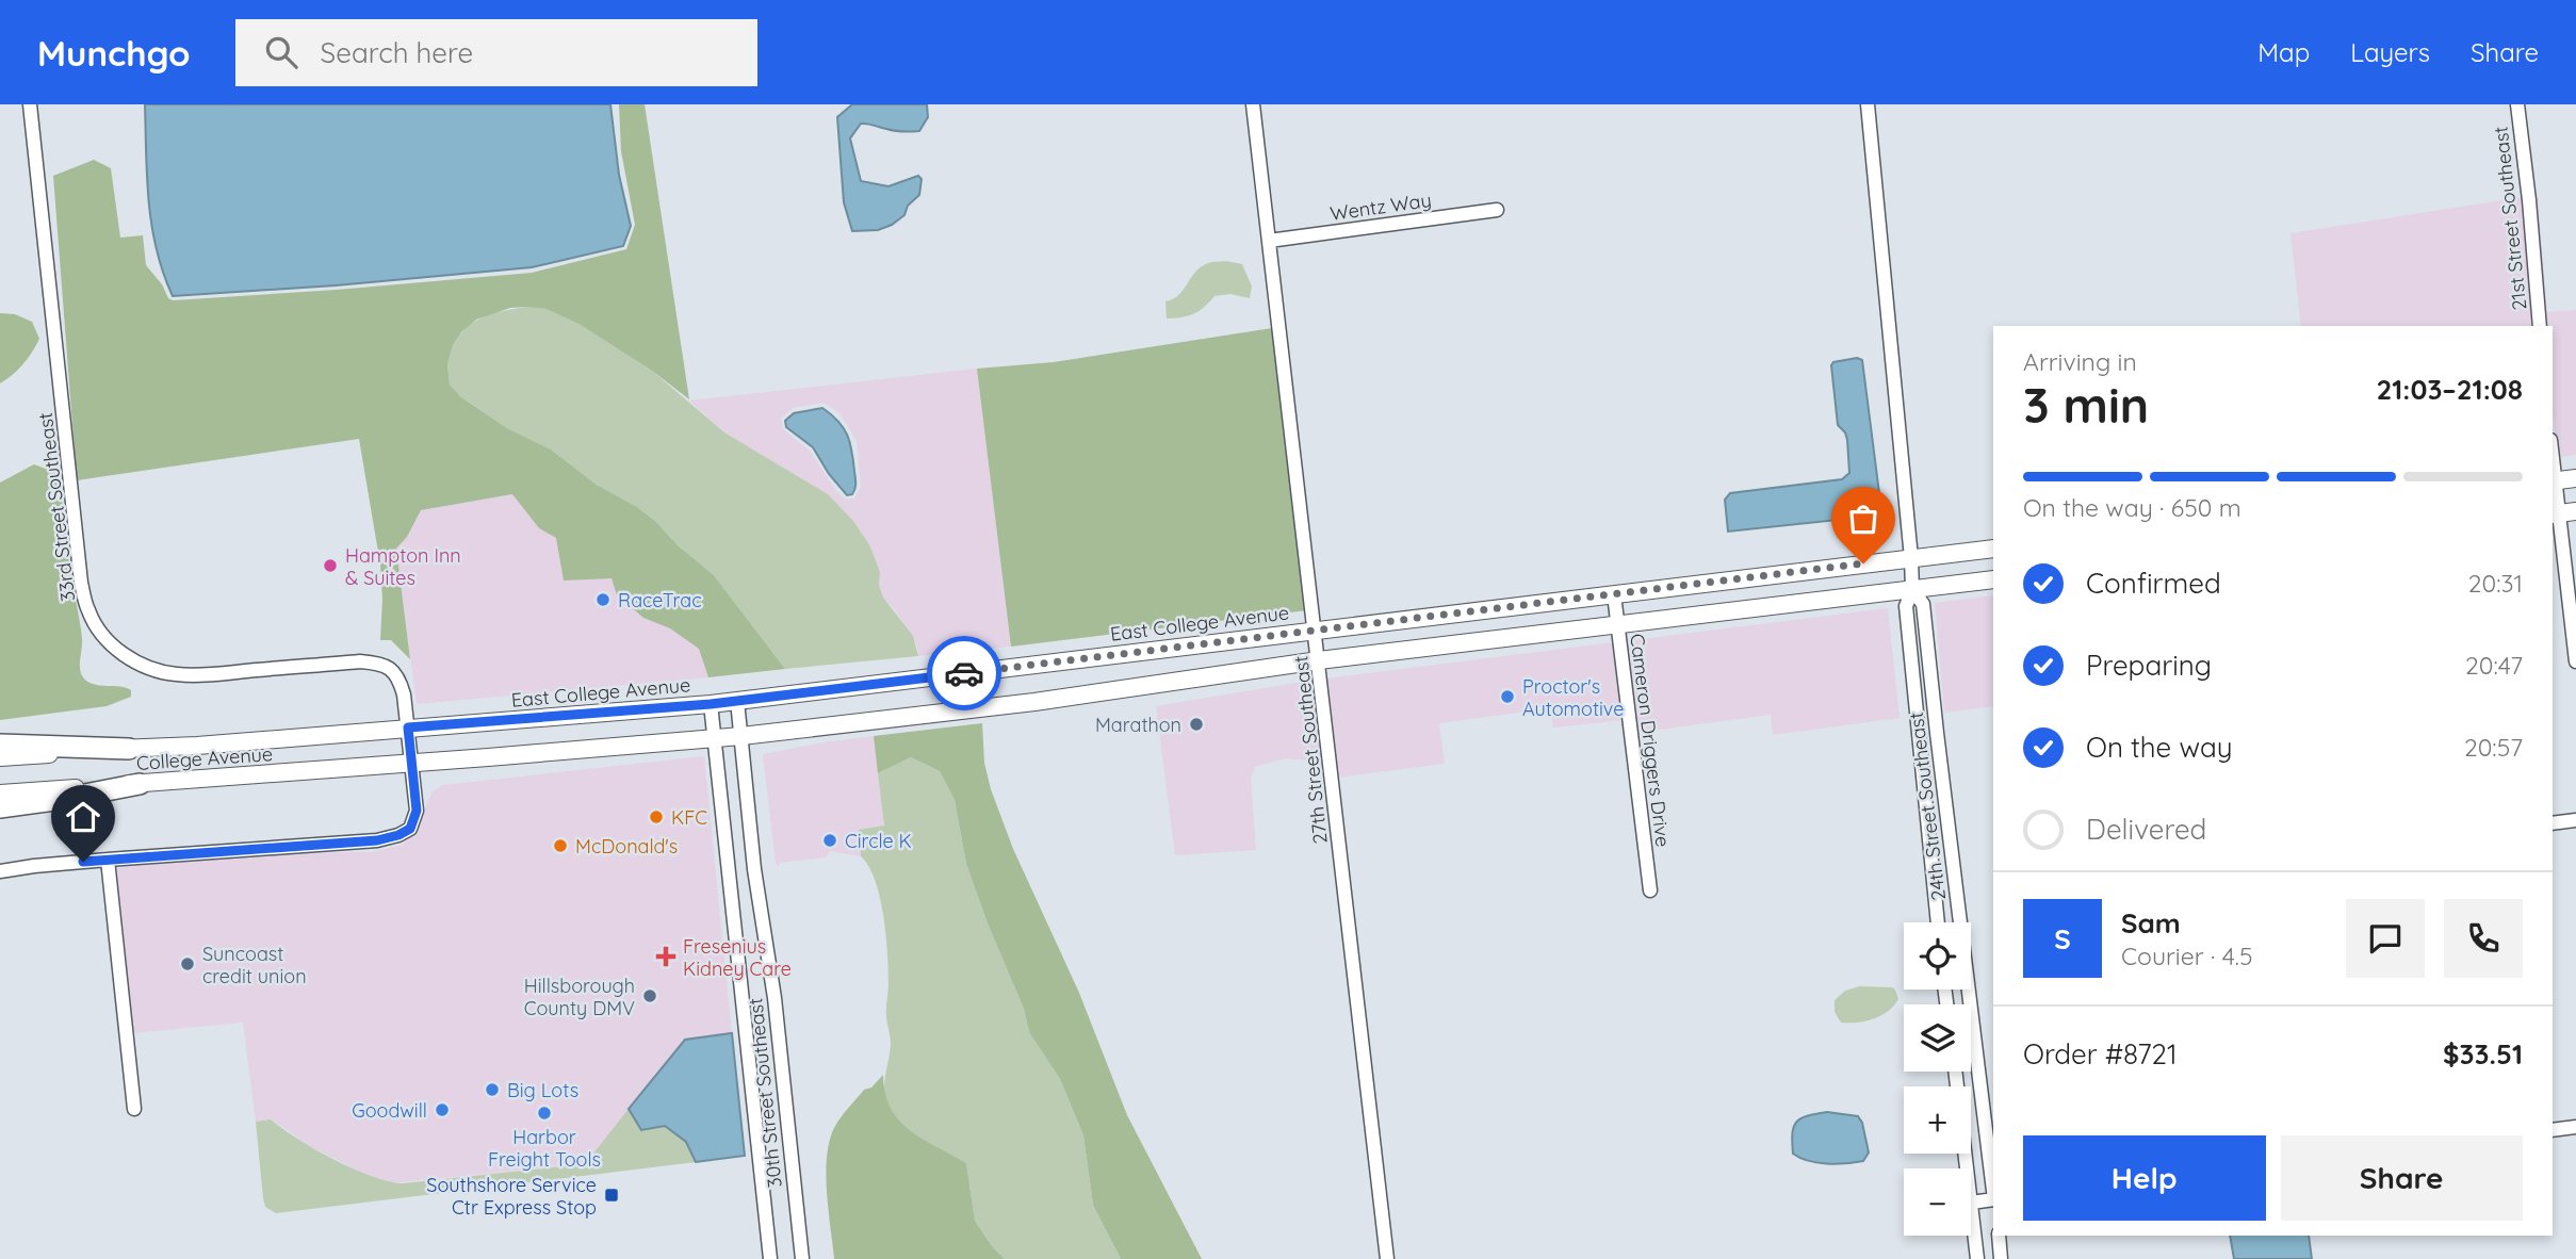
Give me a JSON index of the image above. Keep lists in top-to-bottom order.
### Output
{
  "streets": {
    "main road": ["East College Avenue", "College Avenue"],
    "street": [
      "Wentz Way",
      "21st Street Southeast",
      "33rd Street Southeast",
      "Cameron Driggers Drive",
      "27th Street Southeast",
      "24th Street Southeast",
      "30th Street Southeast"
    ]
  },
  "crossings": [
    ["Wentz Way", "27th Street Southeast"],
    ["33rd Street Southeast", "East College Avenue"],
    ["33rd Street Southeast", "College Avenue"],
    ["East College Avenue", "Cameron Driggers Drive"],
    ["East College Avenue", "27th Street Southeast"],
    ["East College Avenue", "College Avenue"],
    ["East College Avenue", "24th Street Southeast"],
    ["East College Avenue", "30th Street Southeast"]
  ],
  "places": {
    "other": [
      "Hampton Inn & Suites",
      "RaceTrac",
      "Proctor's Automotive",
      "Marathon",
      "KFC",
      "Circle K",
      "McDonald's",
      "Suncoast credit union",
      "Hillsborough County DMV",
      "Big Lots",
      "Goodwill",
      "Harbor Freight Tools"
    ],
    "health": ["Fresenius Kidney Care"],
    "transit": ["Southshore Service Ctr Express Stop"]
  },
  "page": {
    "header": "Munchgo",
    "search": "Search here",
    "nav": ["Map", "Layers", "Share"],
    "heading": ["3 min", "Arriving in", "21:03–21:08"],
    "panel": [
      "Sam",
      "Courier · 4.5",
      "Order #8721",
      "$33.51"
    ],
    "bar": "On the way · 650 m",
    "list": [
      ["Confirmed", "20:31"],
      ["Preparing", "20:47"],
      ["On the way", "20:57"],
      "Delivered"
    ],
    "round": "S",
    "map_buttons": ["+", "−"],
    "buttons": ["Help", "Share"]
  }
}
